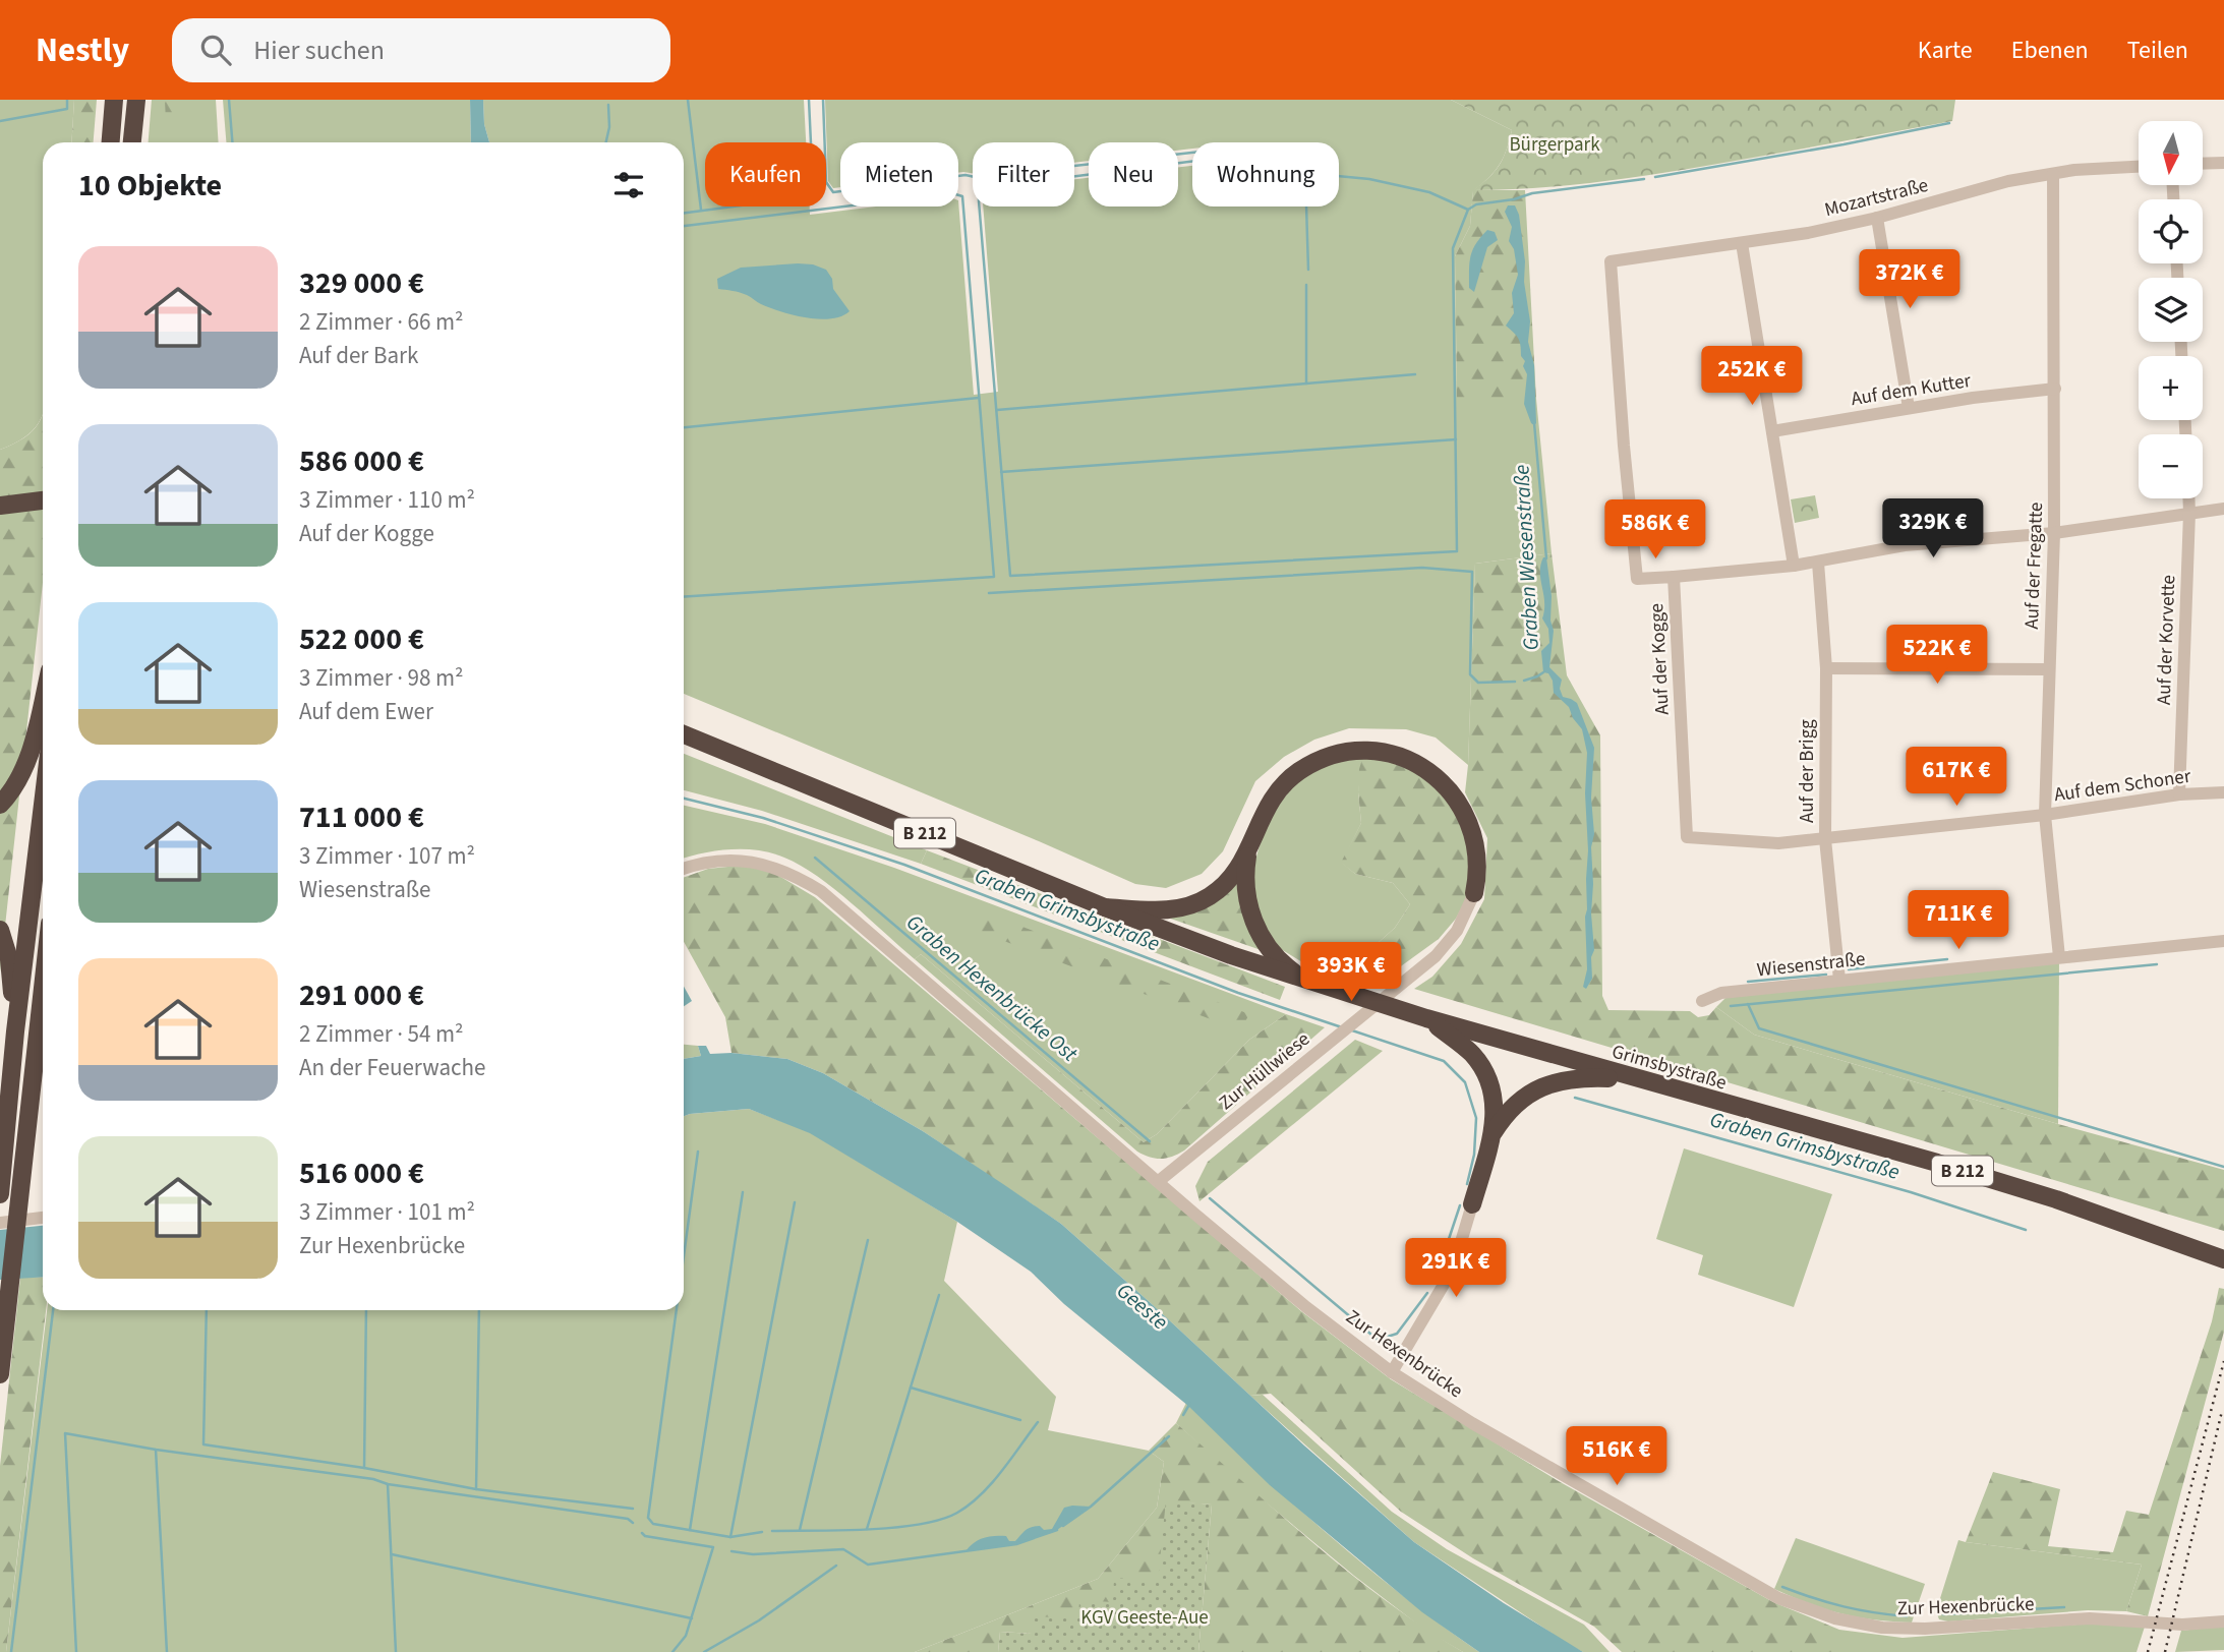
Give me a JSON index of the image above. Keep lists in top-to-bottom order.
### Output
{
  "streets": {
    "highway": ["B 212", "Grimsbystraße"],
    "street": [
      "Mozartstraße",
      "Auf dem Kutter",
      "Auf der Fregatte",
      "Auf der Korvette",
      "Auf der Kogge",
      "Auf der Brigg",
      "Auf dem Schoner",
      "Wiesenstraße",
      "Zur Hüllwiese",
      "Zur Hexenbrücke"
    ]
  },
  "crossings": [
    ["Mozartstraße", "Auf der Fregatte"],
    ["Mozartstraße", "Auf der Kogge"],
    ["Auf dem Kutter", "Auf der Fregatte"],
    ["Auf der Fregatte", "Auf dem Schoner"],
    ["Auf der Fregatte", "Wiesenstraße"],
    ["Auf der Korvette", "Auf dem Schoner"],
    ["Auf der Kogge", "Auf dem Schoner"],
    ["Auf der Brigg", "Auf dem Schoner"],
    ["Auf der Brigg", "Wiesenstraße"],
    ["B 212", "Grimsbystraße"],
    ["Zur Hüllwiese", "Zur Hexenbrücke"]
  ],
  "water": [
    "Graben Wiesenstraße",
    "Graben Grimsbystraße",
    "Graben Hexenbrücke Ost",
    "Geeste"
  ],
  "parks": ["Bürgerpark", "KGV Geeste-Aue"],
  "north": "bottom",
  "page": {
    "header": "Nestly",
    "search": "Hier suchen",
    "nav": ["Karte", "Ebenen", "Teilen"],
    "map_buttons": ["+", "−"],
    "chip": [
      "Kaufen",
      "Mieten",
      "Filter",
      "Neu",
      "Wohnung"
    ],
    "heading": "10 Objekte",
    "list": [
      {
        "name": "329 000 €",
        "note": "2 Zimmer · 66 m² · Auf der Bark"
      },
      {
        "name": "586 000 €",
        "note": "3 Zimmer · 110 m² · Auf der Kogge"
      },
      {
        "name": "522 000 €",
        "note": "3 Zimmer · 98 m² · Auf dem Ewer"
      },
      {
        "name": "711 000 €",
        "note": "3 Zimmer · 107 m² · Wiesenstraße"
      },
      {
        "name": "291 000 €",
        "note": "2 Zimmer · 54 m² · An der Feuerwache"
      },
      {
        "name": "516 000 €",
        "note": "3 Zimmer · 101 m² · Zur Hexenbrücke"
      }
    ],
    "price": [
      "372K €",
      "252K €",
      "329K €",
      "586K €",
      "522K €",
      "617K €",
      "711K €",
      "393K €",
      "291K €",
      "516K €"
    ]
  }
}
